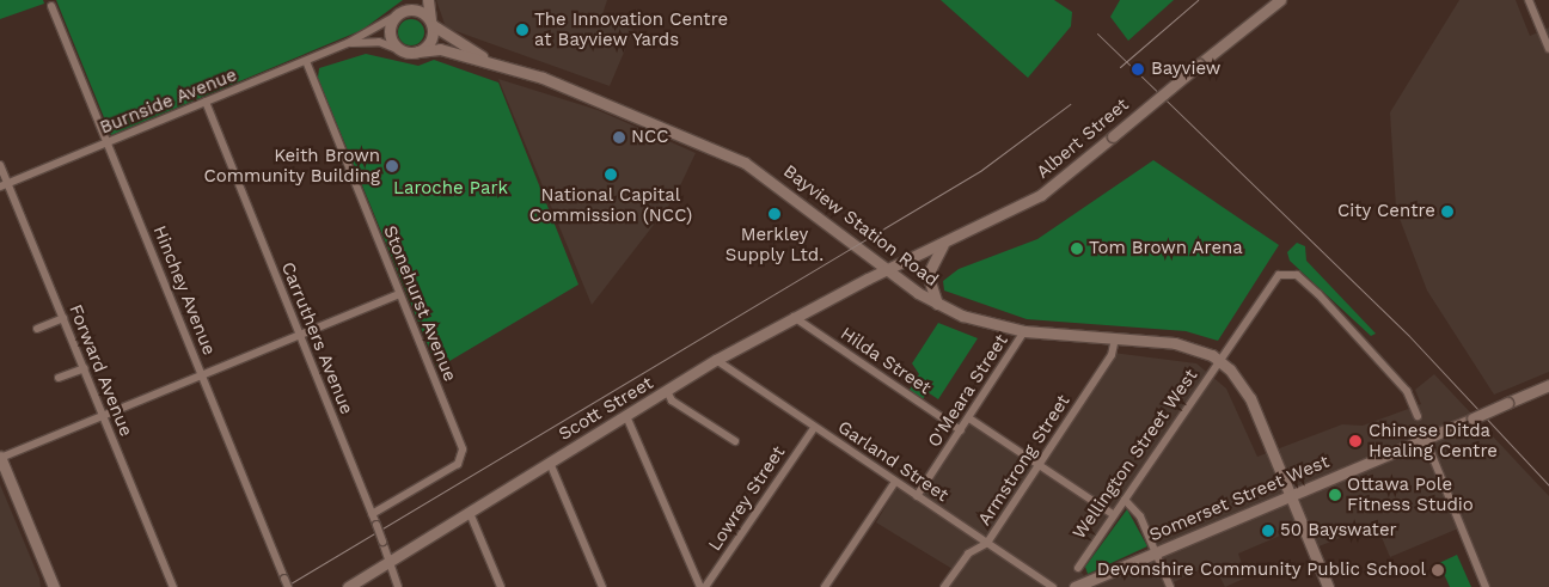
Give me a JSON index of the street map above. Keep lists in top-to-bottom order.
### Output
{
  "streets": {
    "main road": [
      "Albert Street",
      "Bayview Station Road",
      "Scott Street",
      "Somerset Street West"
    ],
    "street": [
      "Burnside Avenue",
      "Hinchey Avenue",
      "Stonehurst Avenue",
      "Carruthers Avenue",
      "Hilda Street",
      "Forward Avenue",
      "O'Meara Street",
      "Wellington Street West",
      "Armstrong Street",
      "Garland Street",
      "Lowrey Street"
    ]
  },
  "crossings": [
    ["Burnside Avenue", "Bayview Station Road"],
    ["Burnside Avenue", "Hinchey Avenue"],
    ["Burnside Avenue", "Stonehurst Avenue"],
    ["Burnside Avenue", "Carruthers Avenue"],
    ["Burnside Avenue", "Forward Avenue"],
    ["Albert Street", "Bayview Station Road"],
    ["Albert Street", "Scott Street"],
    ["Bayview Station Road", "O'Meara Street"],
    ["Bayview Station Road", "Scott Street"],
    ["Bayview Station Road", "Wellington Street West"],
    ["Bayview Station Road", "Armstrong Street"],
    ["Stonehurst Avenue", "Carruthers Avenue"],
    ["Carruthers Avenue", "Scott Street"],
    ["Hilda Street", "O'Meara Street"],
    ["Hilda Street", "Scott Street"],
    ["O'Meara Street", "Garland Street"],
    ["Scott Street", "Garland Street"],
    ["Armstrong Street", "Garland Street"],
    ["Garland Street", "Lowrey Street"]
  ],
  "parks": ["Laroche Park"],
  "places": [
    "The Innovation Centre at Bayview Yards",
    "Bayview",
    "NCC",
    "Keith Brown Community Building",
    "National Capital Commission (NCC)",
    "City Centre",
    "Merkley Supply Ltd.",
    "Tom Brown Arena",
    "Chinese Ditda Healing Centre",
    "Ottawa Pole Fitness Studio",
    "50 Bayswater",
    "Devonshire Community Public School"
  ]
}
